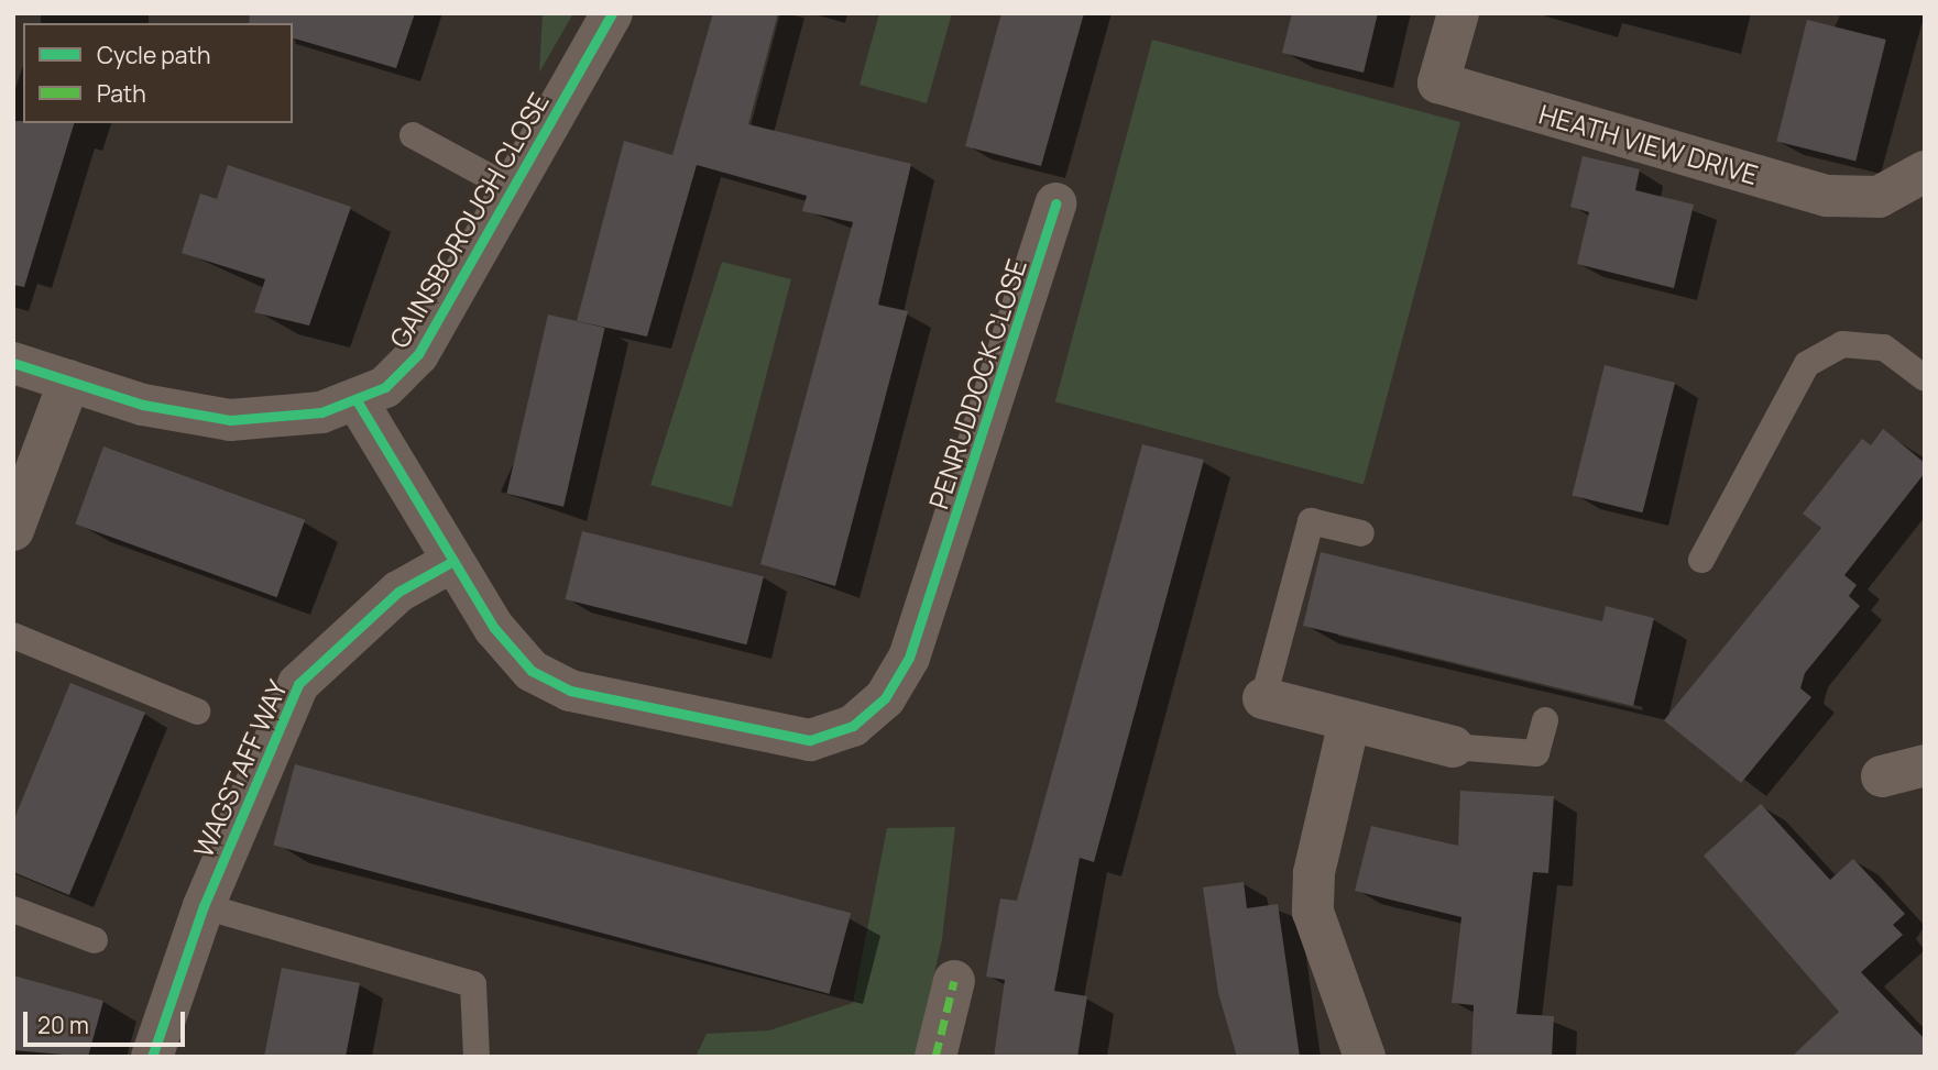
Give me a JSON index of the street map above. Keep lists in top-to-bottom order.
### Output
{
  "streets": {
    "street": [
      "HEATH VIEW DRIVE",
      "GAINSBOROUGH CLOSE",
      "PENRUDDOCK CLOSE",
      "WAGSTAFF WAY"
    ]
  },
  "crossings": [
    ["GAINSBOROUGH CLOSE", "PENRUDDOCK CLOSE"],
    ["PENRUDDOCK CLOSE", "WAGSTAFF WAY"]
  ],
  "legend": ["Cycle path", "Path"],
  "scale_bar": "20 m"
}
